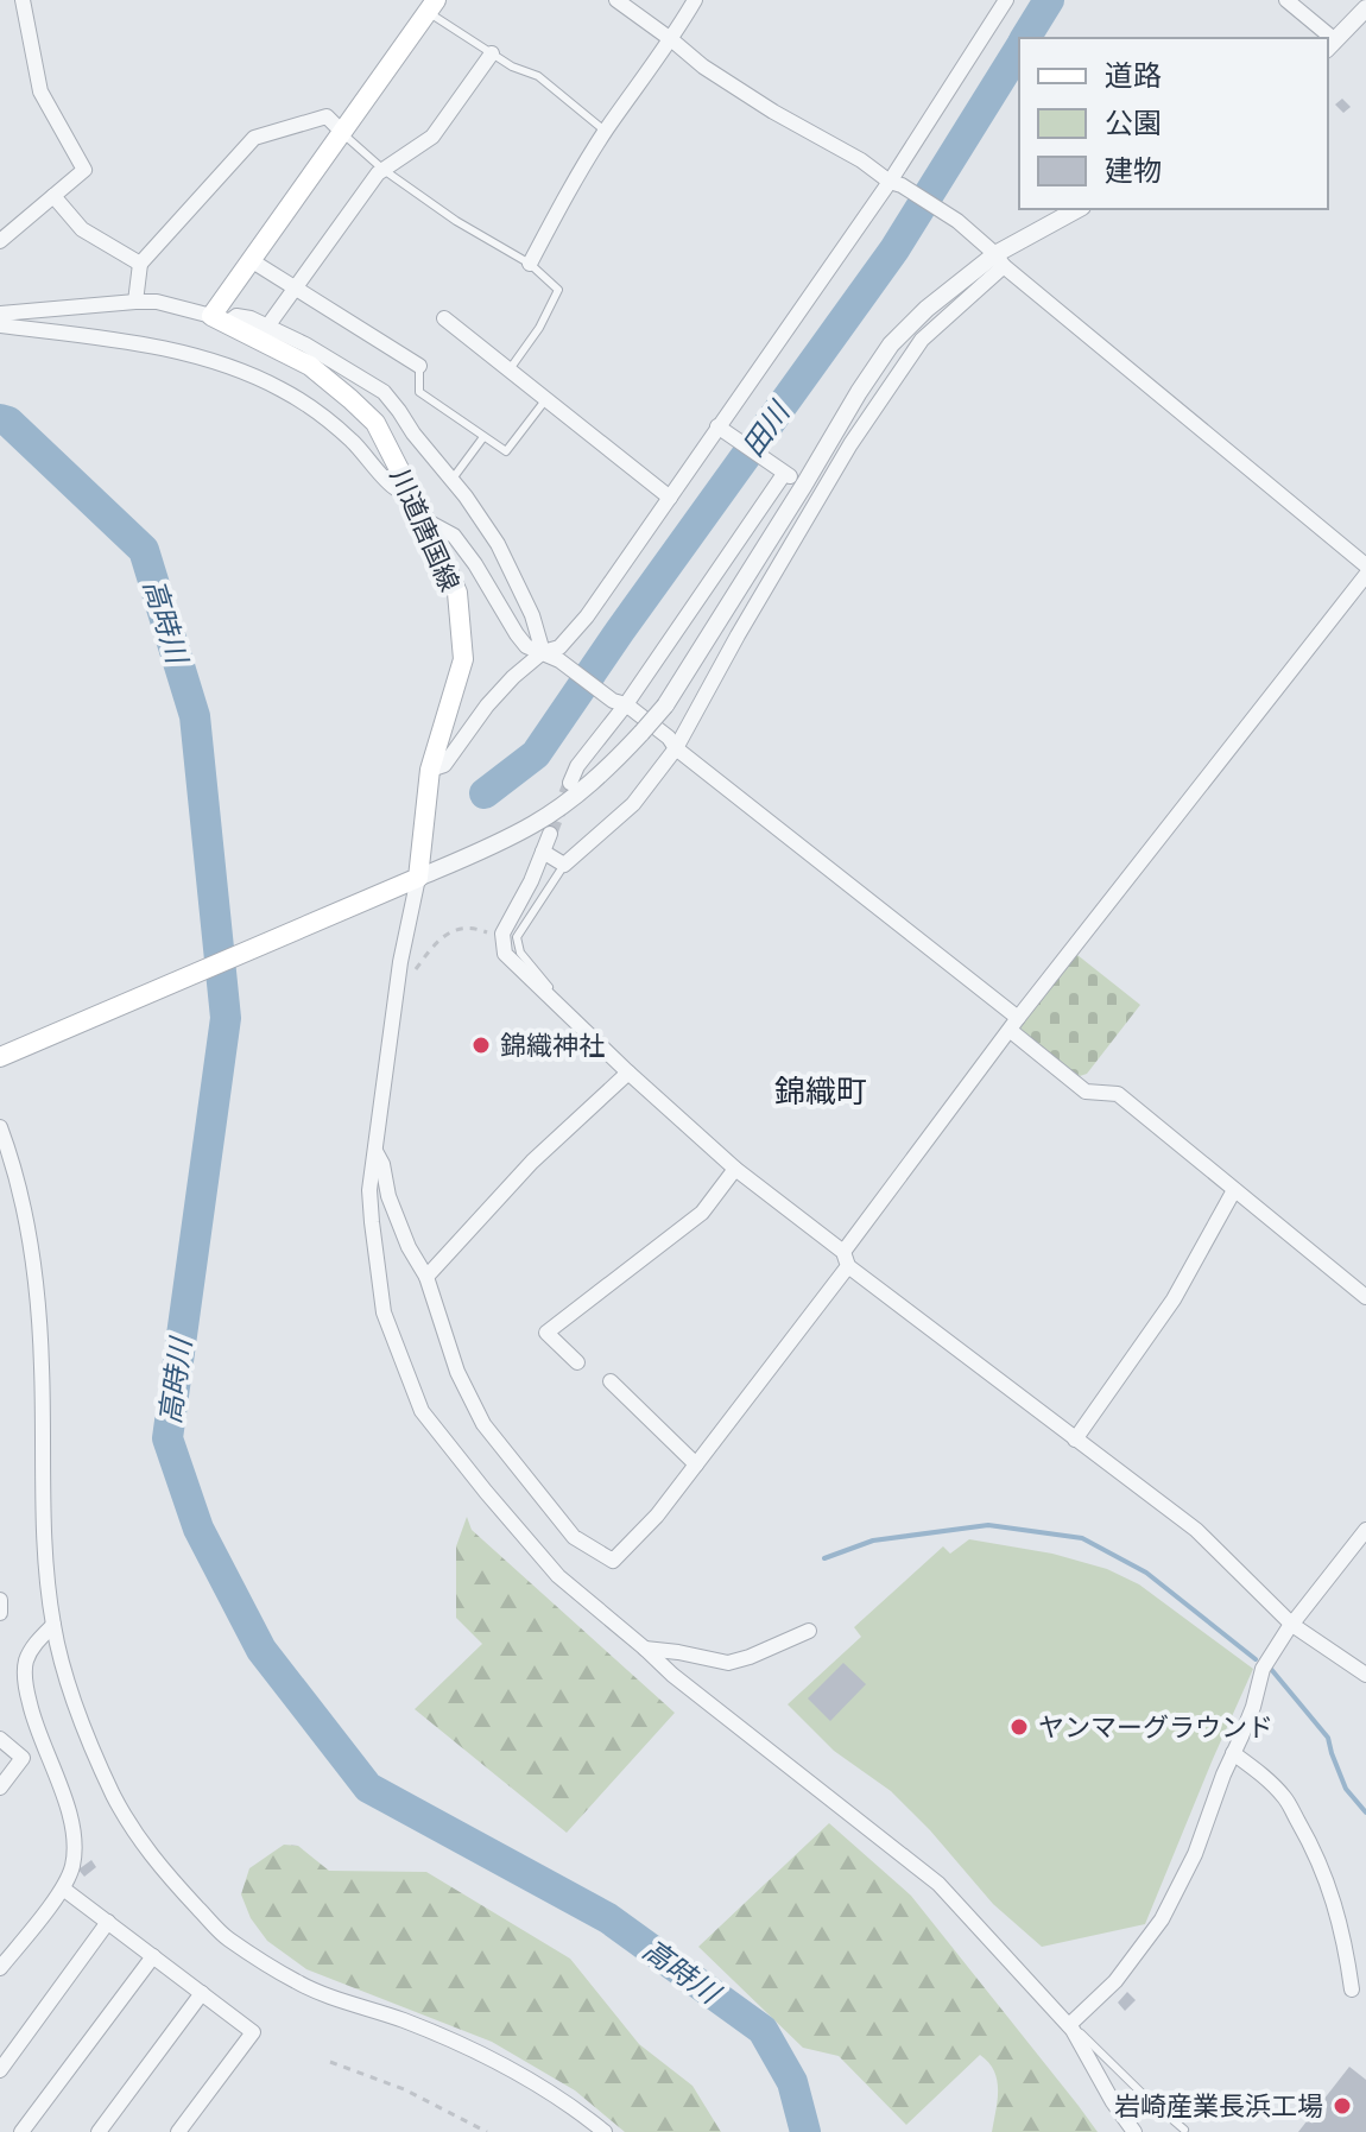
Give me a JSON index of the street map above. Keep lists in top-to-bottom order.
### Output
{
  "streets": {
    "main road": ["川道唐国線"]
  },
  "districts": ["錦織町"],
  "water": ["田川", "高時川"],
  "places": ["錦織神社", "ヤンマーグラウンド", "岩崎産業長浜工場"],
  "legend": ["道路", "公園", "建物"]
}
